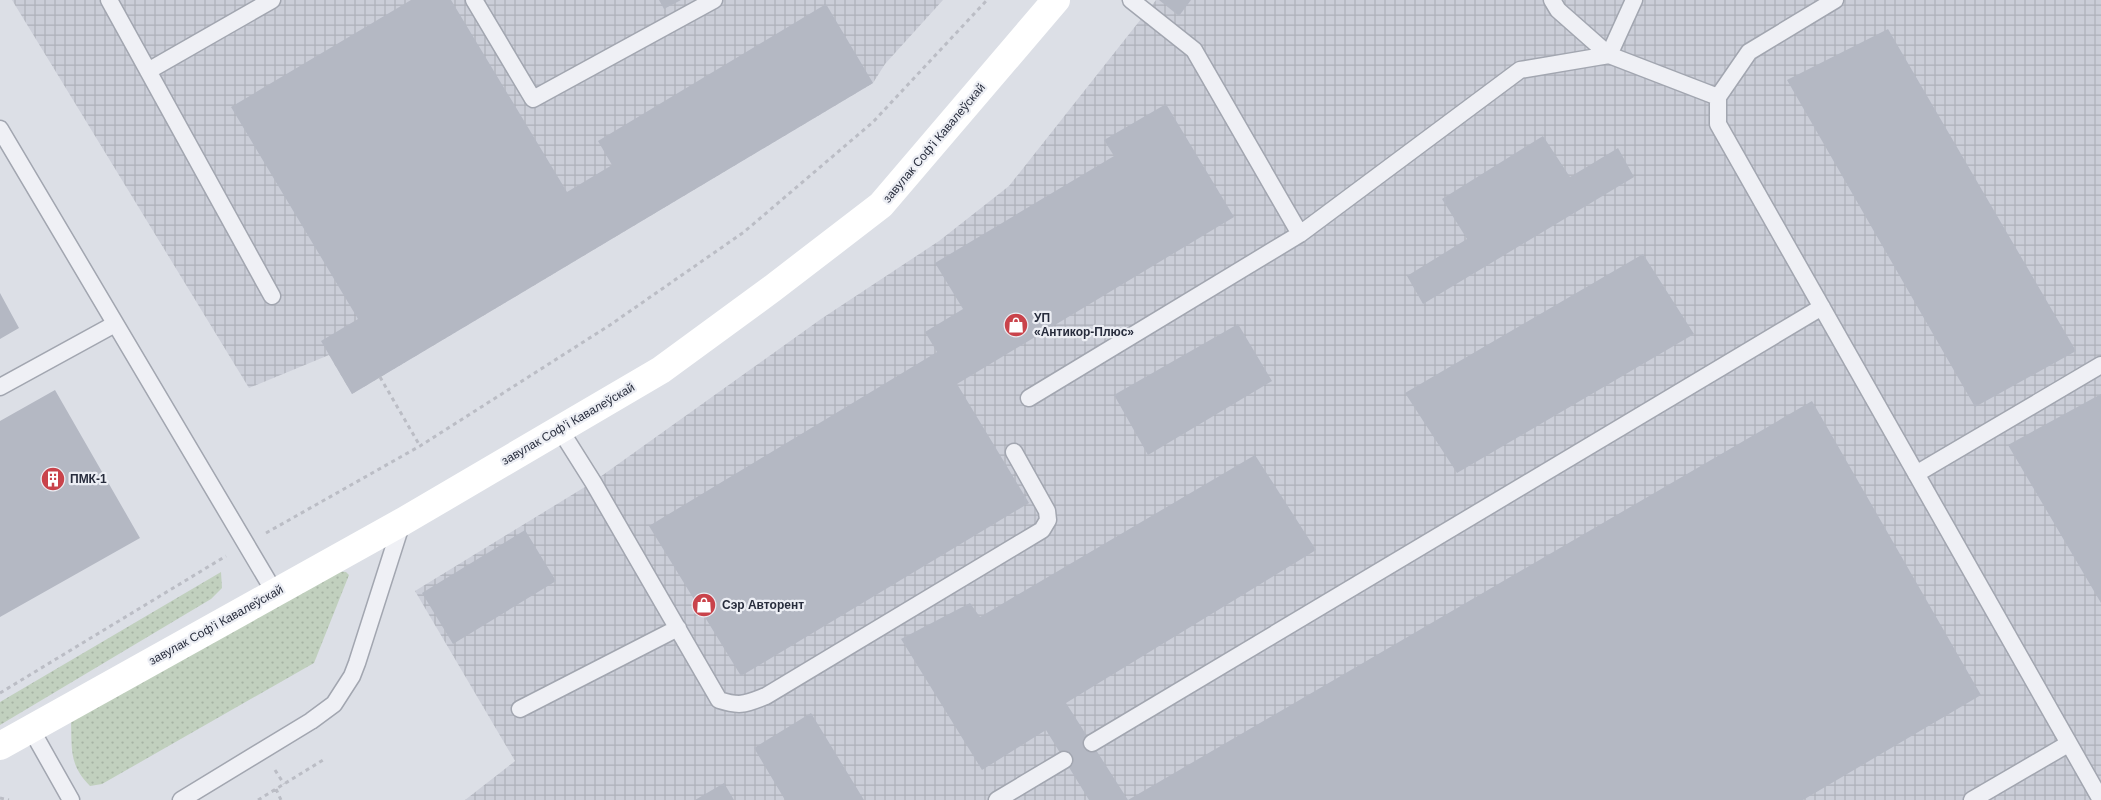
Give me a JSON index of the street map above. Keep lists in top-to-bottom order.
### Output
{
  "streets": {
    "street": ["завулак Софʼі Кавалеўскай"]
  },
  "places": {
    "shop": ["УП «Антикор-Плюс»", "Сэр Авторент"],
    "building": ["ПМК-1"]
  }
}
